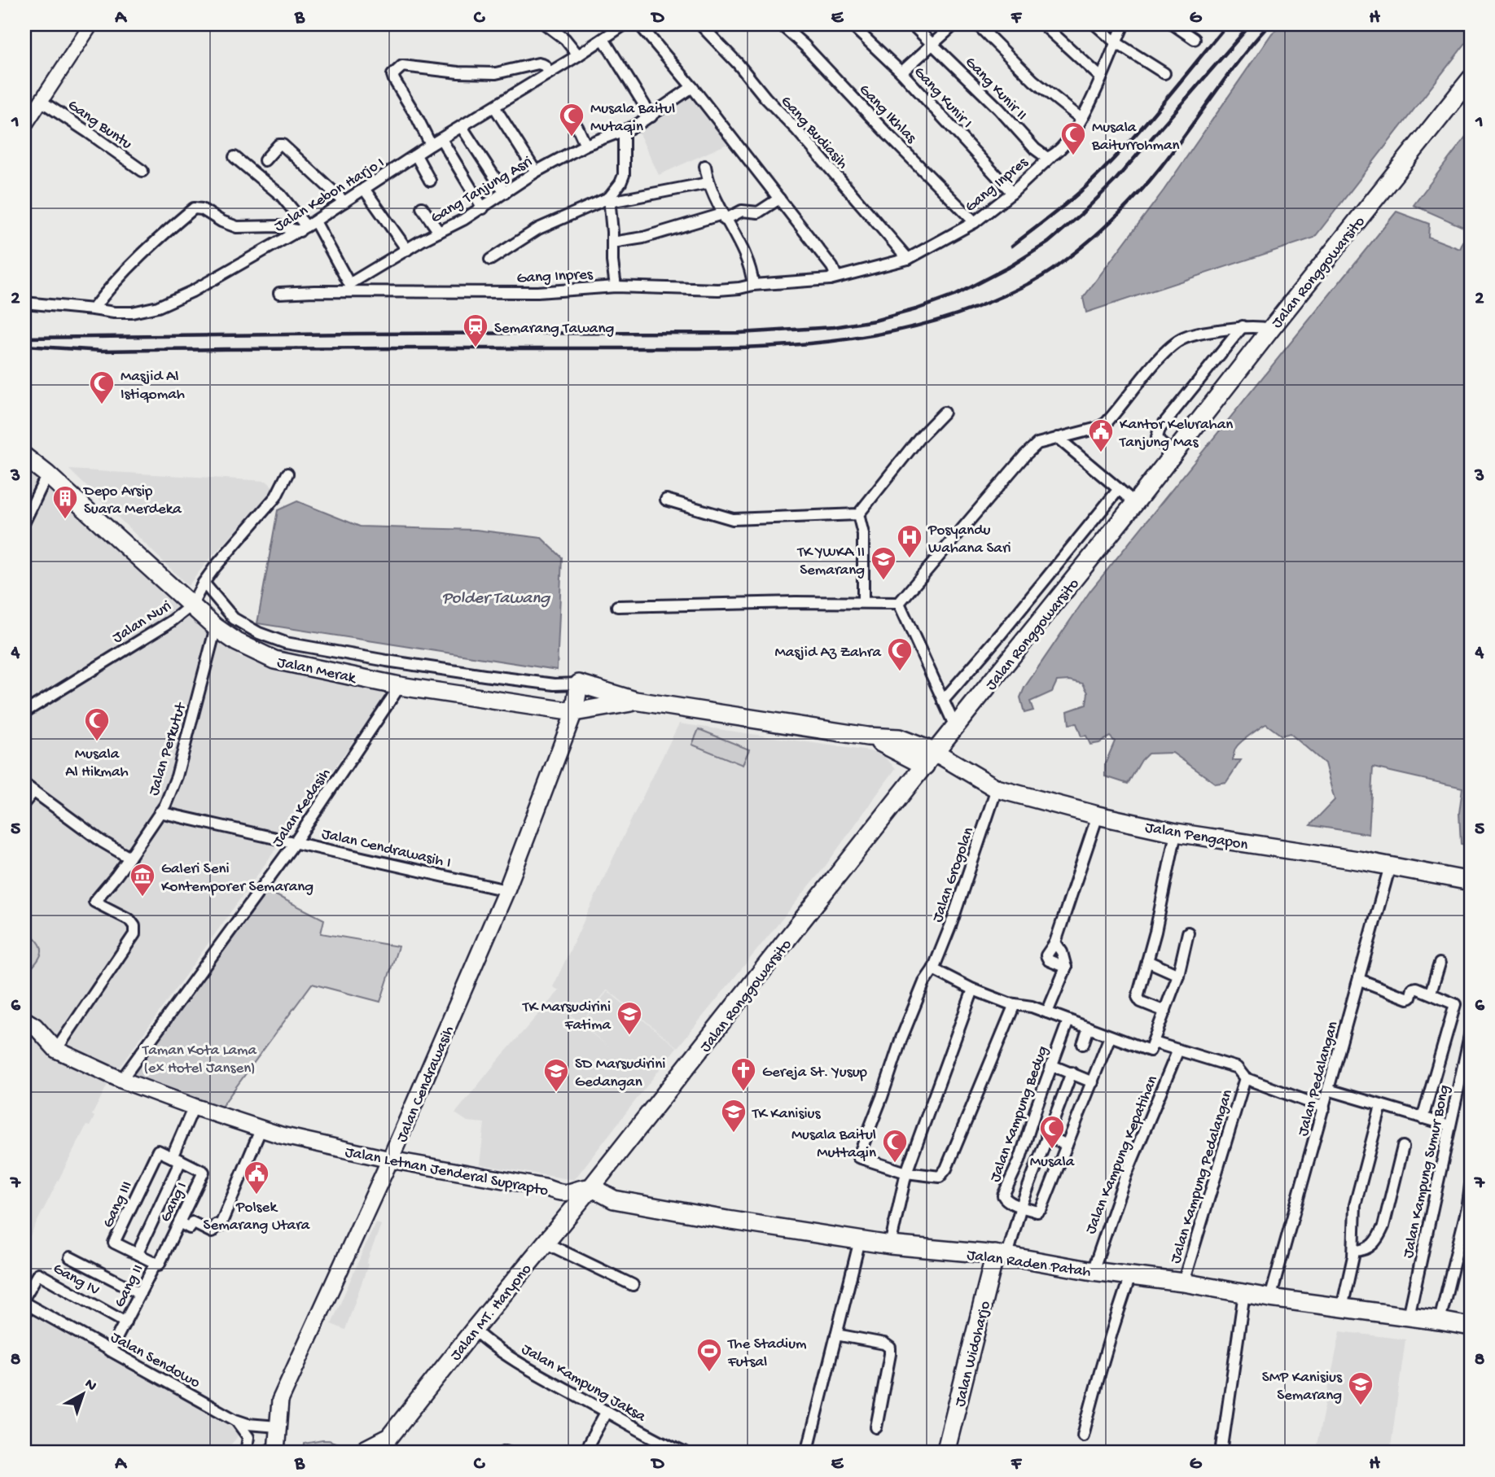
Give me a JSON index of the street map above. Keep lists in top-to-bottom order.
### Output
{
  "streets": {
    "main road": [
      "Jalan Ronggowarsito",
      "Jalan Merak",
      "Jalan Pengapon",
      "Jalan Cendrawasih",
      "Jalan Letnan Jenderal Suprapto",
      "Jalan Raden Patah",
      "Jalan MT. Haryono",
      "Jalan Widoharjo"
    ],
    "street": [
      "Gang Kunir II",
      "Gang Kunir I",
      "Gang Ikhlas",
      "Gang Buntu",
      "Gang Budiasih",
      "Gang Inpres",
      "Gang Tanjung Asri",
      "Jalan Kebon Harjo I",
      "Jalan Nuri",
      "Jalan Perkutut",
      "Jalan Kedasih",
      "Jalan Cendrawasih I",
      "Jalan Grogolan",
      "Jalan Pedalangan",
      "Jalan Kampung Bedug",
      "Jalan Kampung Kepatihan",
      "Jalan Kampung Sumur Bong",
      "Jalan Kampung Pedalangan",
      "Gang I",
      "Gang III",
      "Gang IV",
      "Gang II",
      "Jalan Sendowo",
      "Jalan Kampung Jaksa"
    ]
  },
  "crossings": [
    ["Gang Kunir II", "Gang Inpres"],
    ["Gang Kunir I", "Gang Inpres"],
    ["Gang Ikhlas", "Gang Inpres"],
    ["Gang Budiasih", "Gang Inpres"],
    ["Gang Inpres", "Gang Tanjung Asri"],
    ["Jalan Ronggowarsito", "Jalan Pengapon"],
    ["Jalan Ronggowarsito", "Jalan Letnan Jenderal Suprapto"],
    ["Jalan Ronggowarsito", "Jalan Raden Patah"],
    ["Jalan Ronggowarsito", "Jalan MT. Haryono"],
    ["Jalan Nuri", "Jalan Merak"],
    ["Jalan Merak", "Jalan Perkutut"],
    ["Jalan Merak", "Jalan Kedasih"],
    ["Jalan Merak", "Jalan Cendrawasih"],
    ["Jalan Perkutut", "Jalan Cendrawasih I"],
    ["Jalan Perkutut", "Jalan Letnan Jenderal Suprapto"],
    ["Jalan Kedasih", "Jalan Cendrawasih I"],
    ["Jalan Kedasih", "Jalan Letnan Jenderal Suprapto"],
    ["Jalan Pengapon", "Jalan Grogolan"],
    ["Jalan Pengapon", "Jalan Pedalangan"],
    ["Jalan Cendrawasih I", "Jalan Cendrawasih"],
    ["Jalan Pedalangan", "Jalan Raden Patah"],
    ["Jalan Cendrawasih", "Jalan Letnan Jenderal Suprapto"],
    ["Jalan Cendrawasih", "Jalan Sendowo"],
    ["Jalan Kampung Kepatihan", "Jalan Raden Patah"],
    ["Jalan Letnan Jenderal Suprapto", "Jalan Raden Patah"],
    ["Jalan Letnan Jenderal Suprapto", "Jalan MT. Haryono"],
    ["Jalan Kampung Sumur Bong", "Jalan Raden Patah"],
    ["Jalan Kampung Pedalangan", "Jalan Raden Patah"],
    ["Gang I", "Gang III"],
    ["Gang I", "Gang II"],
    ["Gang III", "Gang II"],
    ["Jalan Raden Patah", "Jalan MT. Haryono"],
    ["Jalan Raden Patah", "Jalan Widoharjo"],
    ["Gang IV", "Gang II"],
    ["Gang II", "Jalan Sendowo"],
    ["Jalan MT. Haryono", "Jalan Kampung Jaksa"]
  ],
  "water": ["Polder Tawang"],
  "parks": ["Taman Kota Lama (ex Hotel Jansen)"],
  "places": {
    "mosque": [
      "Musala Baitul Mutaqin",
      "Musala Baiturrohman",
      "Masjid Al Istiqomah",
      "Masjid Az Zahra",
      "Musala Al Hikmah",
      "Musala",
      "Musala Baitul Muttaqin"
    ],
    "station": ["Semarang Tawang"],
    "public building": ["Kantor Kelurahan Tanjung Mas", "Polsek Semarang Utara"],
    "building": ["Depo Arsip Suara Merdeka"],
    "hospital": ["Posyandu Wahana Sari"],
    "school or university": [
      "TK YWKA II Semarang",
      "TK Marsudirini Fatima",
      "SD Marsudirini Gedangan",
      "TK Kanisius",
      "SMP Kanisius Semarang"
    ],
    "museum": ["Galeri Seni Kontemporer Semarang"],
    "church": ["Gereja St. Yusup"],
    "sports": ["The Stadium Futsal"]
  },
  "north": "top right",
  "grid": {
    "columns": [
      "A",
      "B",
      "C",
      "D",
      "E",
      "F",
      "G",
      "H"
    ],
    "rows": [
      "1",
      "2",
      "3",
      "4",
      "5",
      "6",
      "7",
      "8"
    ]
  }
}
